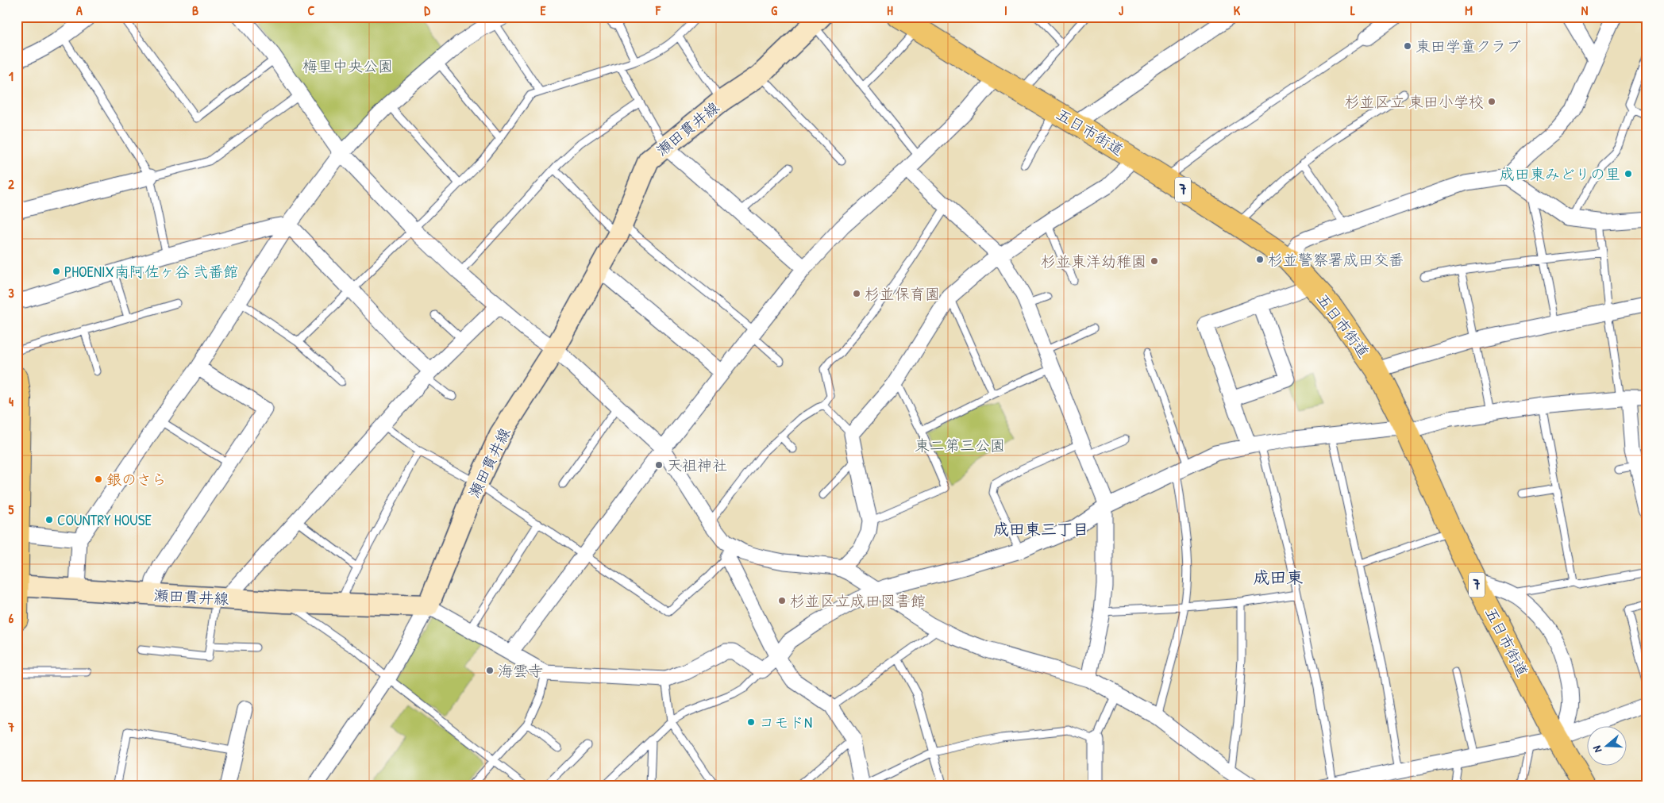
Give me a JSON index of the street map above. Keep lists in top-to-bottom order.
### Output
{
  "streets": {
    "main road": ["瀬田貫井線", "五日市街道", "7"]
  },
  "districts": ["成田東三丁目", "成田東"],
  "parks": ["梅里中央公園", "東二第三公園"],
  "places": [
    "東田学童クラブ",
    "杉並区立 東田小学校",
    "成田東みどりの里",
    "杉並警察署成田交番",
    "杉並東洋幼稚園",
    "PHOENIX南阿佐ヶ谷 弐番館",
    "杉並保育園",
    "天祖神社",
    "銀のさら",
    "COUNTRY HOUSE",
    "杉並区立成田図書館",
    "海雲寺",
    "コモドN"
  ],
  "north": "left",
  "grid": {
    "columns": [
      "A",
      "B",
      "C",
      "D",
      "E",
      "F",
      "G",
      "H",
      "I",
      "J",
      "K",
      "L",
      "M",
      "N"
    ],
    "rows": [
      "1",
      "2",
      "3",
      "4",
      "5",
      "6",
      "7"
    ]
  }
}
